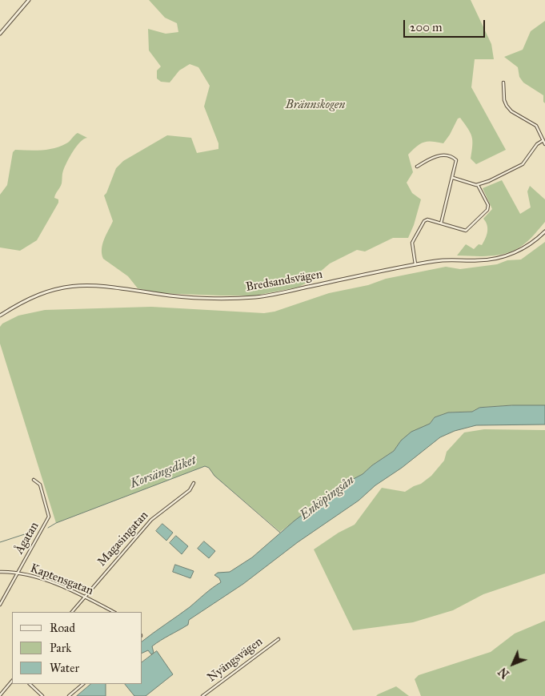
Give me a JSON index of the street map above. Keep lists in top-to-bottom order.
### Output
{
  "streets": {
    "street": [
      "Bredsandsvägen",
      "Ågatan",
      "Magasingatan",
      "Kaptensgatan",
      "Nyängsvägen"
    ]
  },
  "crossings": [
    ["Ågatan", "Kaptensgatan"],
    ["Magasingatan", "Kaptensgatan"]
  ],
  "water": ["Korsängsdiket", "Enköpingsån"],
  "parks": ["Brännskogen"],
  "legend": ["Road", "Park", "Water"],
  "scale_bar": "200 m",
  "north": "bottom left"
}
